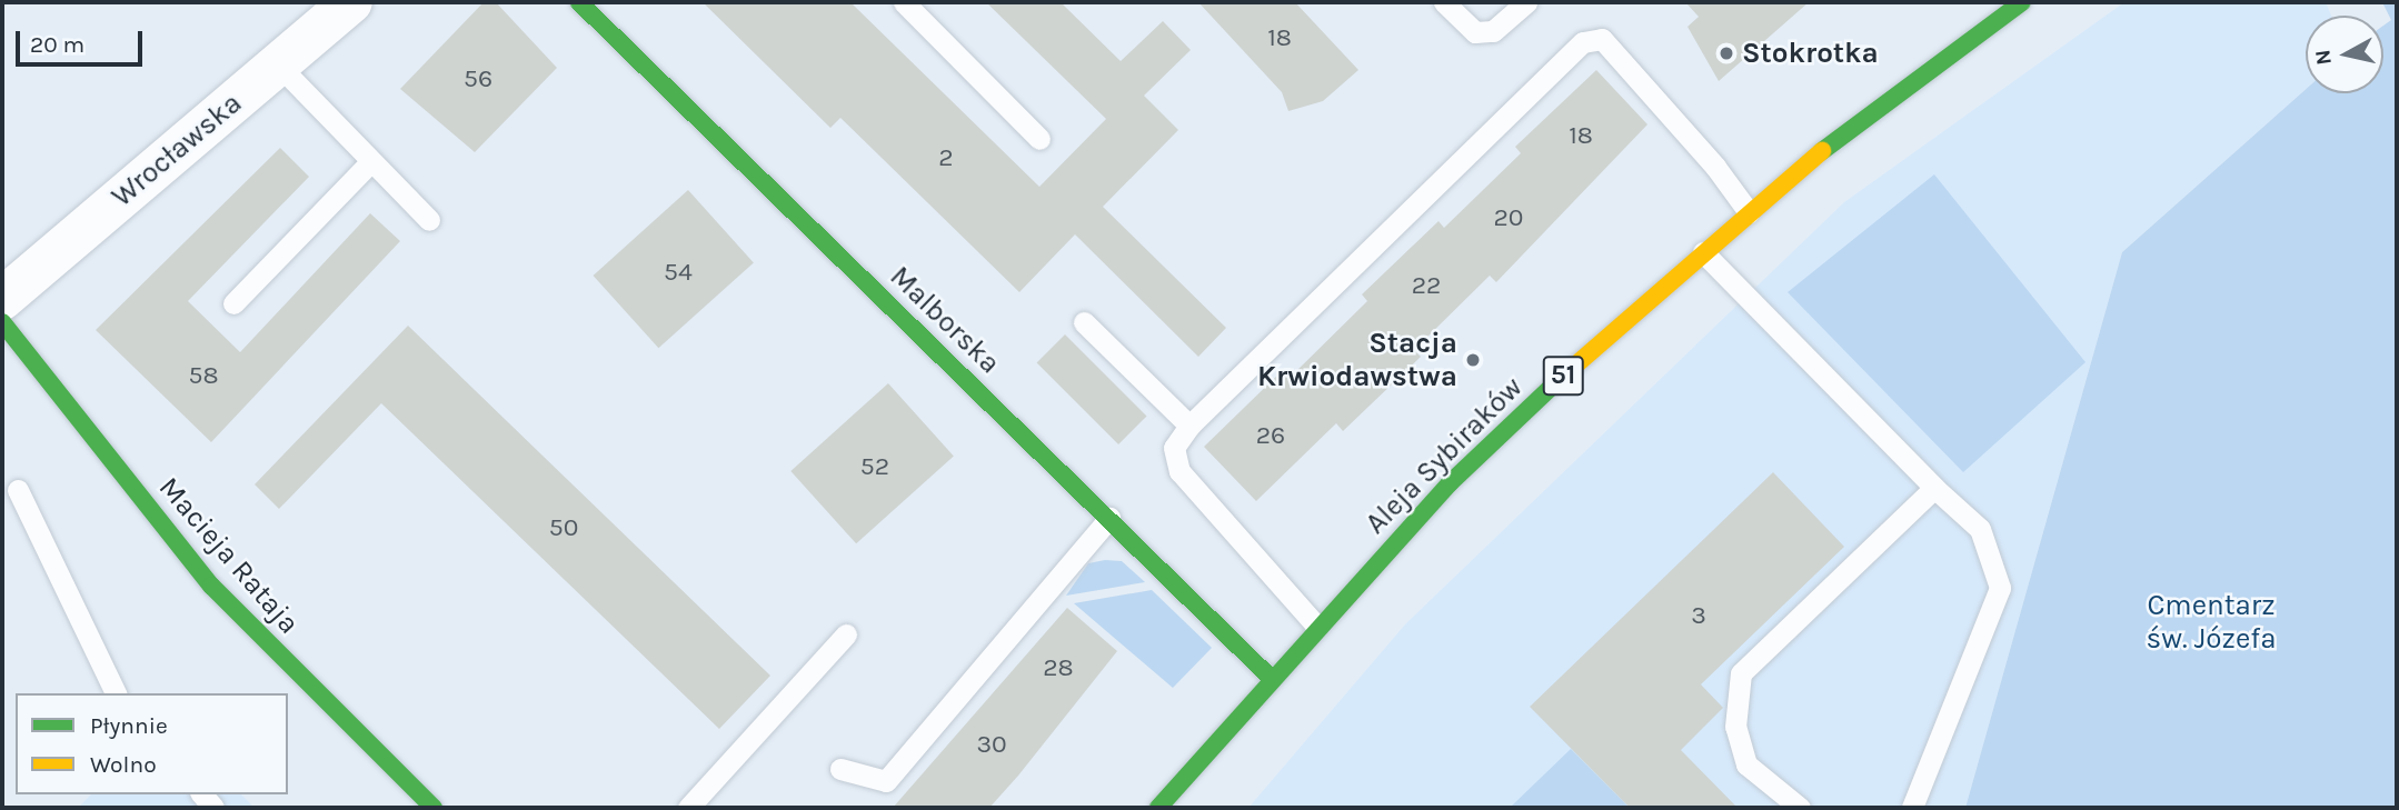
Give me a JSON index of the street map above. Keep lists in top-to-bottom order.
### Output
{
  "streets": {
    "street": [
      "Wrocławska",
      "Malborska",
      "51",
      "Aleja Sybiraków",
      "Macieja Rataja"
    ]
  },
  "crossings": [
    ["Malborska", "Aleja Sybiraków"]
  ],
  "parks": ["Cmentarz św. Józefa"],
  "places": ["Stokrotka", "Stacja Krwiodawstwa"],
  "house_numbers": [
    "18",
    "56",
    "18",
    "2",
    "20",
    "54",
    "22",
    "58",
    "26",
    "52",
    "50",
    "3",
    "28",
    "30"
  ],
  "legend": ["Płynnie", "Wolno"],
  "scale_bar": "20 m",
  "north": "left"
}
